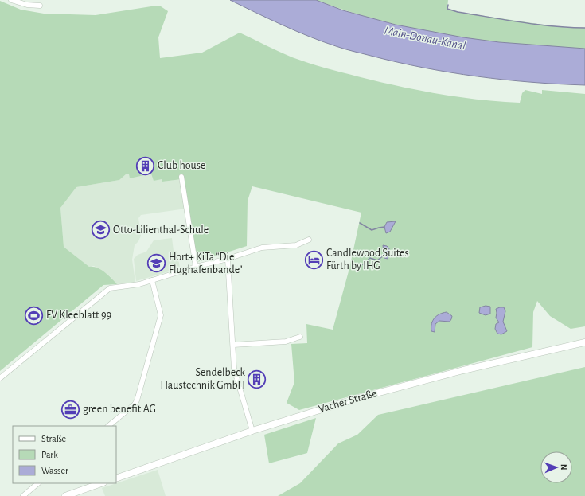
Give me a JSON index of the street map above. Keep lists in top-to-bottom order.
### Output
{
  "streets": {
    "street": ["Vacher Straße"]
  },
  "water": ["Main-Donau-Kanal"],
  "places": {
    "building": ["Club house", "Sendelbeck Haustechnik GmbH"],
    "school or university": ["Otto-Lilienthal-Schule", "Hort+ KiTa \"Die Flughafenbande\""],
    "hotel": ["Candlewood Suites Fürth by IHG"],
    "sports": ["FV Kleeblatt 99"],
    "office": ["green benefit AG"]
  },
  "legend": ["Straße", "Park", "Wasser"],
  "north": "right"
}
